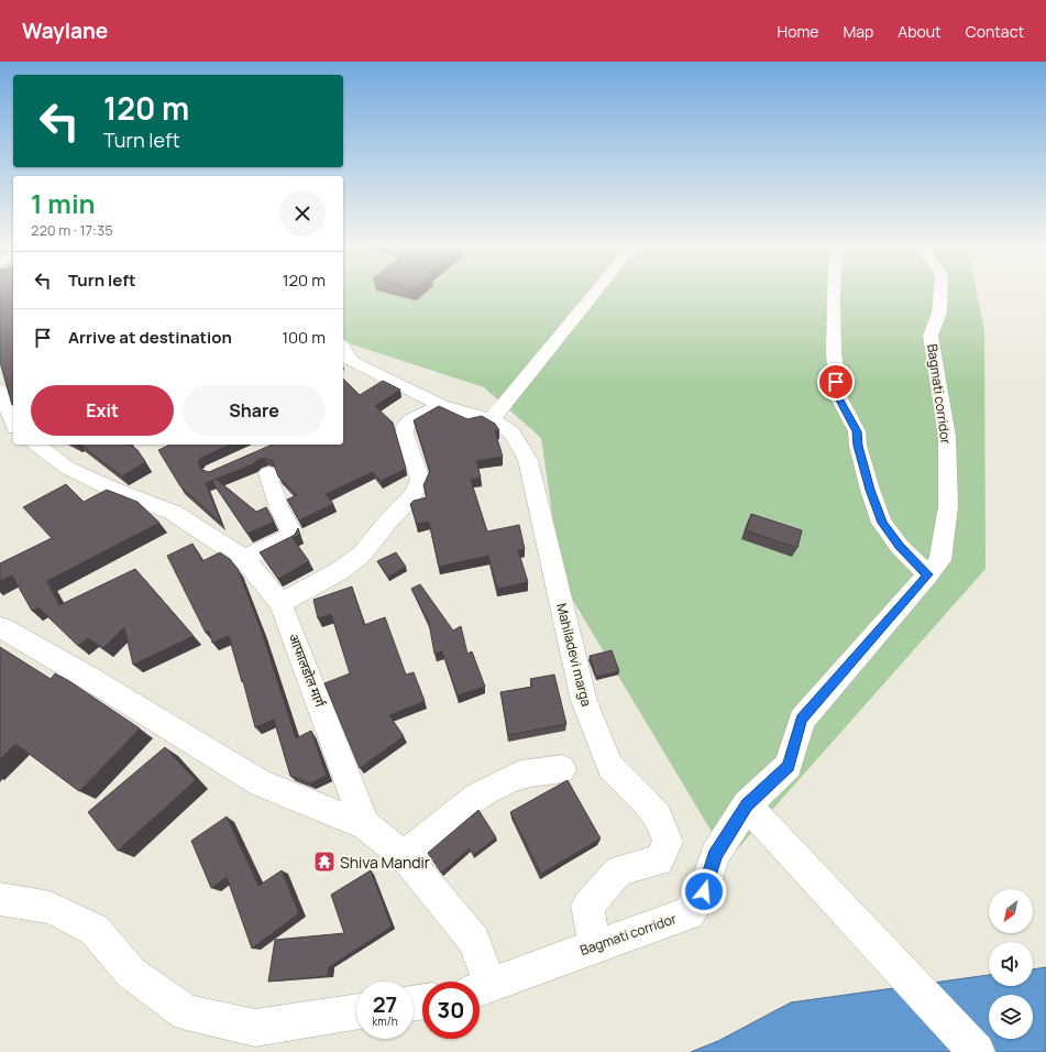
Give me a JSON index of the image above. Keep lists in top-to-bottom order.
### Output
{
  "streets": {
    "street": ["Bagmati corridor", "Mahiladevi marga", "आफालडोल मार्ग"]
  },
  "crossings": [
    ["Bagmati corridor", "Mahiladevi marga"]
  ],
  "places": {
    "temple": ["Shiva Mandir"]
  },
  "north": "bottom left",
  "page": {
    "header": "Waylane",
    "nav": [
      "Home",
      "Map",
      "About",
      "Contact"
    ],
    "turn": ["120 m", "Turn left"],
    "heading": ["1 min", "220 m · 17:35"],
    "list": [
      {
        "name": "Turn left",
        "value": "120 m"
      },
      {
        "name": "Arrive at destination",
        "value": "100 m"
      }
    ],
    "buttons": ["Exit", "Share"],
    "speed": "27 km/h",
    "limit": "30"
  }
}
